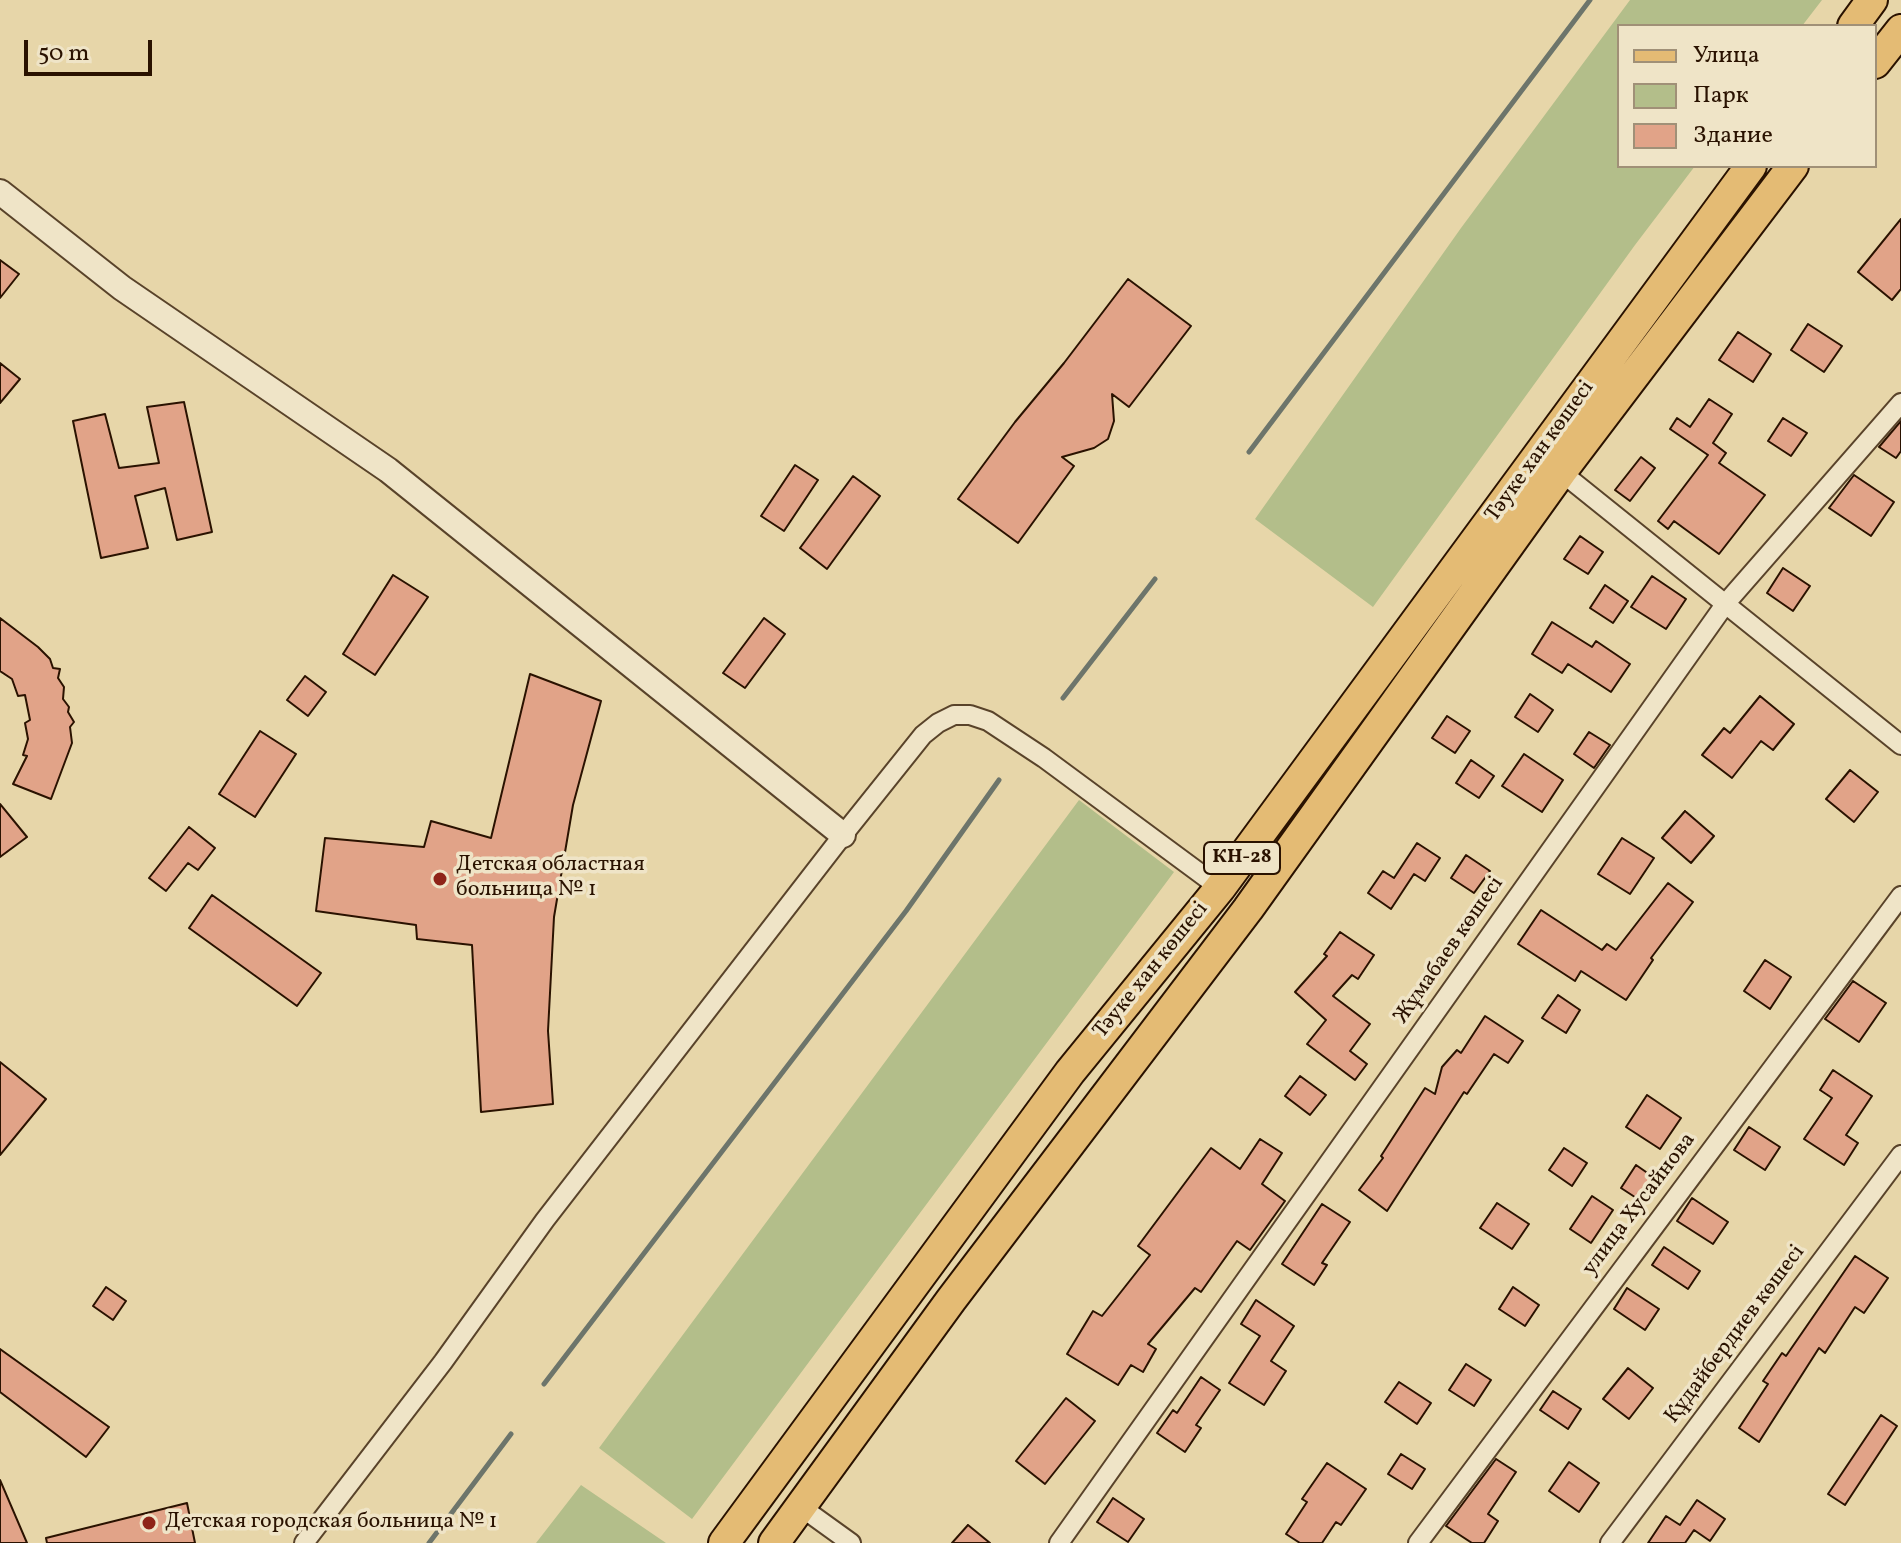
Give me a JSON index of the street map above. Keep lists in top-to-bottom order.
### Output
{
  "streets": {
    "main road": ["Тәуке хан көшесі", "КН-28"],
    "street": ["Жұмабаев көшесі", "улица Хусайнова", "Құдайбердиев көшесі"]
  },
  "places": ["Детская областная больница № 1", "Детская городская больница № 1"],
  "legend": ["Улица", "Парк", "Здание"],
  "scale_bar": "50 m"
}
